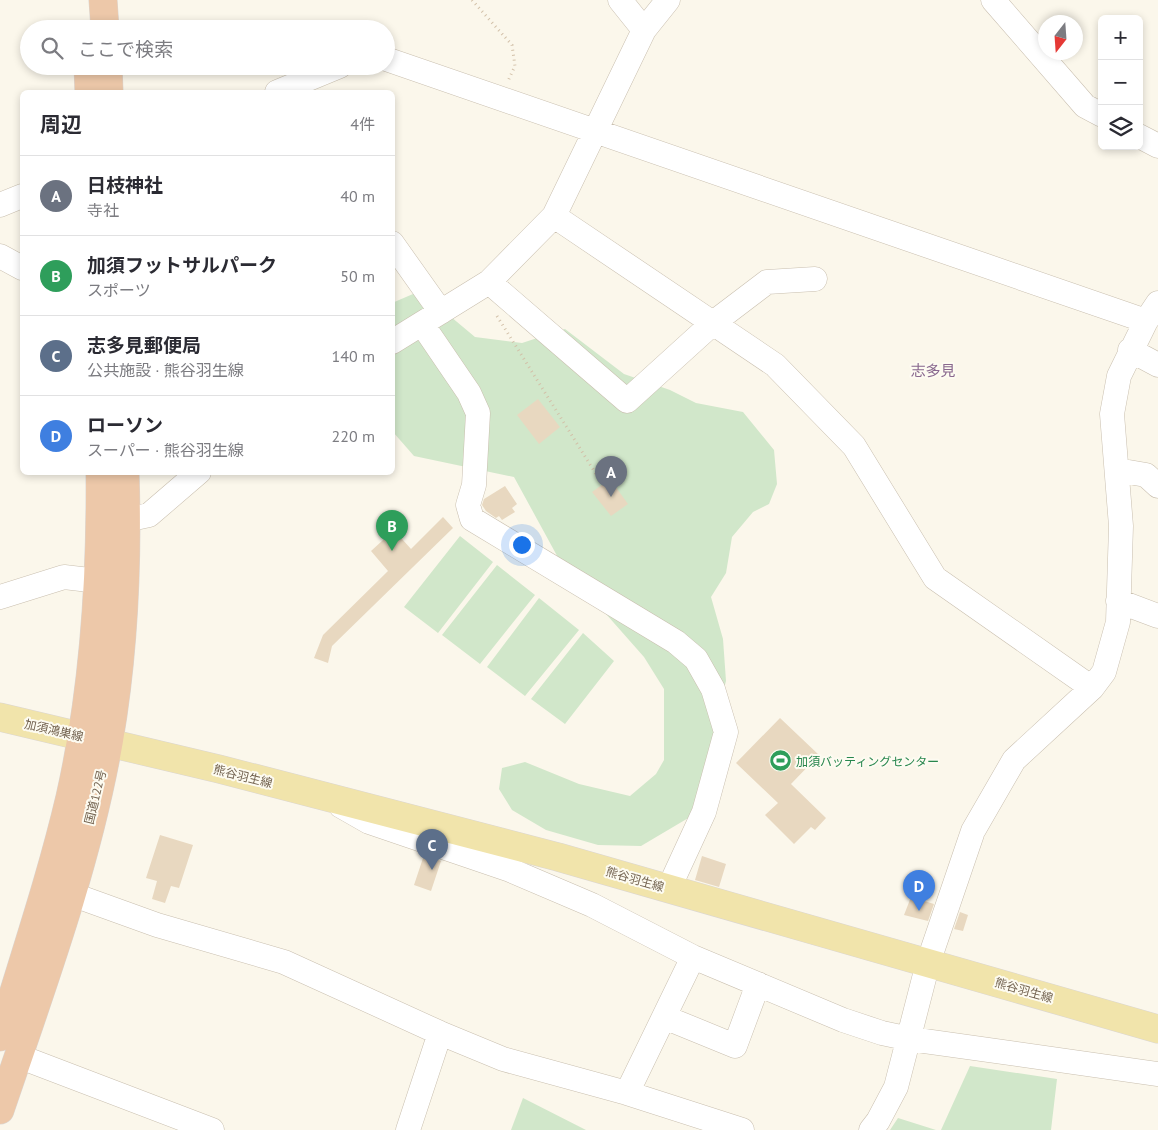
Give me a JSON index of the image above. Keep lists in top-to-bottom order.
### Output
{
  "streets": {
    "highway": ["国道122号"],
    "main road": ["加須鴻巣線", "熊谷羽生線"]
  },
  "crossings": [
    ["加須鴻巣線", "熊谷羽生線"],
    ["加須鴻巣線", "国道122号"],
    ["熊谷羽生線", "国道122号"]
  ],
  "districts": ["志多見"],
  "places": {
    "sports": ["加須バッティングセンター"]
  },
  "north": "bottom",
  "page": {
    "map_buttons": ["+", "−"],
    "search": "ここで検索",
    "heading": ["周辺", "4件"],
    "list": [
      {
        "mark": "A",
        "name": "日枝神社",
        "note": "寺社",
        "value": "40 m"
      },
      {
        "mark": "B",
        "name": "加須フットサルパーク",
        "note": "スポーツ",
        "value": "50 m"
      },
      {
        "mark": "C",
        "name": "志多見郵便局",
        "note": "公共施設 · 熊谷羽生線",
        "value": "140 m"
      },
      {
        "mark": "D",
        "name": "ローソン",
        "note": "スーパー · 熊谷羽生線",
        "value": "220 m"
      }
    ],
    "pins": [
      "A",
      "B",
      "C",
      "D"
    ]
  }
}
